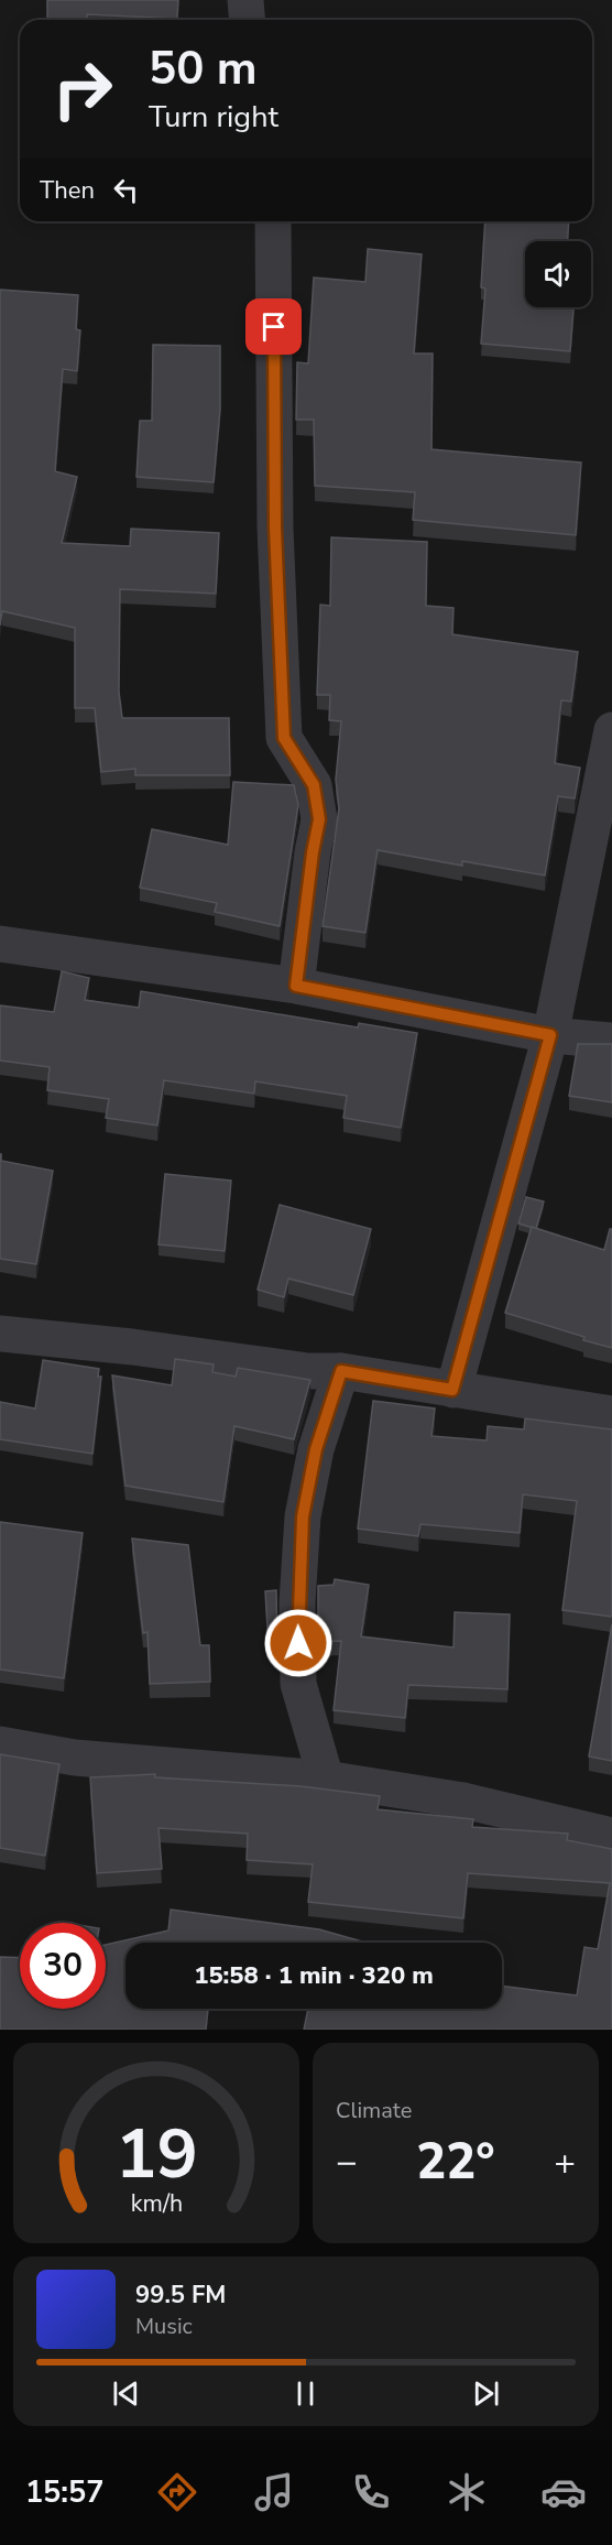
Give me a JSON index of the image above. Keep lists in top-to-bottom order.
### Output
{
  "page": {
    "turn": ["50 m", "Turn right"],
    "then": "Then",
    "limit": "30",
    "trip": "15:58 · 1 min · 320 m",
    "tile": "Climate",
    "heat": ["−", "22°", "+"],
    "song": ["99.5 FM", "Music"],
    "tabs": "15:57",
    "gauge": ["19", "km/h"]
  }
}
